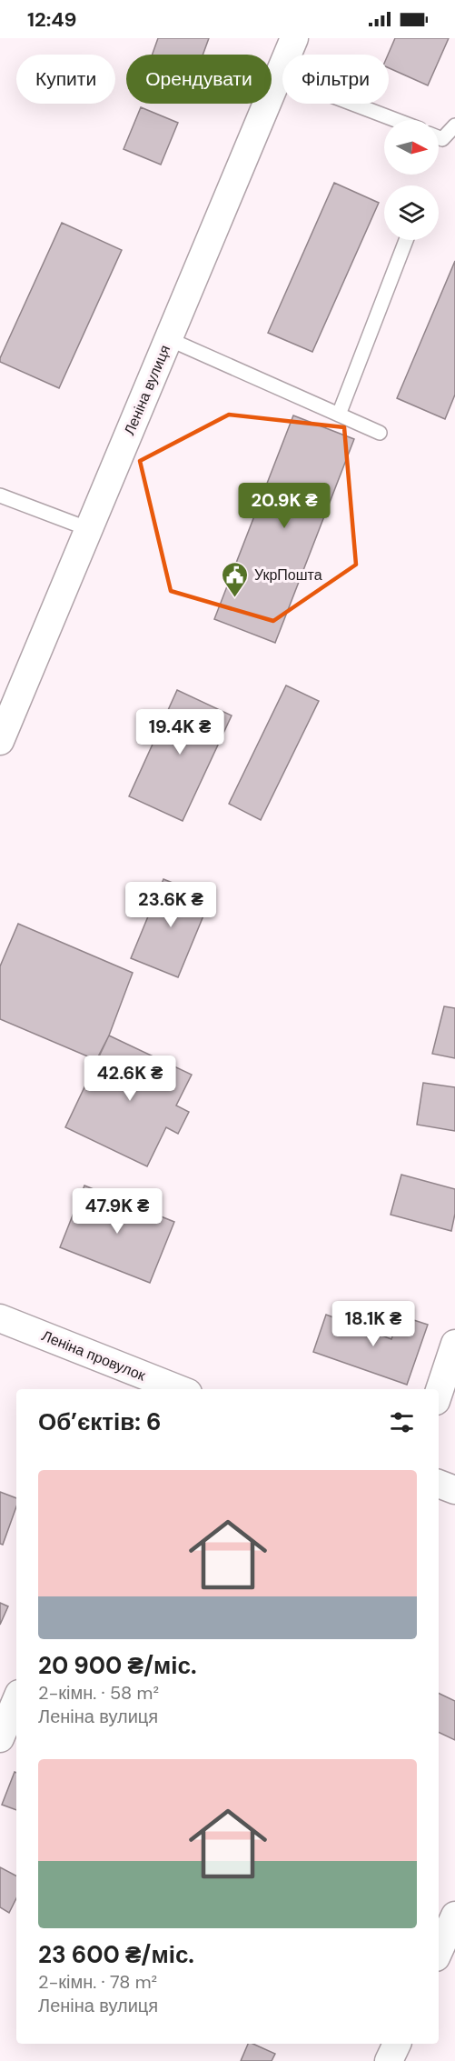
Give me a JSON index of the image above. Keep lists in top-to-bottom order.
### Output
{
  "streets": {
    "street": ["Леніна вулиця", "Леніна провулок"]
  },
  "places": {
    "public building": ["УкрПошта"]
  },
  "north": "right",
  "page": {
    "status": "12:49",
    "chip": ["Купити", "Орендувати", "Фільтри"],
    "price": [
      "20.9K ₴",
      "19.4K ₴",
      "23.6K ₴",
      "42.6K ₴",
      "47.9K ₴",
      "18.1K ₴"
    ],
    "heading": "Об’єктів: 6",
    "list": [
      {
        "name": "20 900 ₴/міс.",
        "note": "2-кімн. · 58 m² · Леніна вулиця"
      },
      {
        "name": "23 600 ₴/міс.",
        "note": "2-кімн. · 78 m² · Леніна вулиця"
      }
    ]
  }
}
